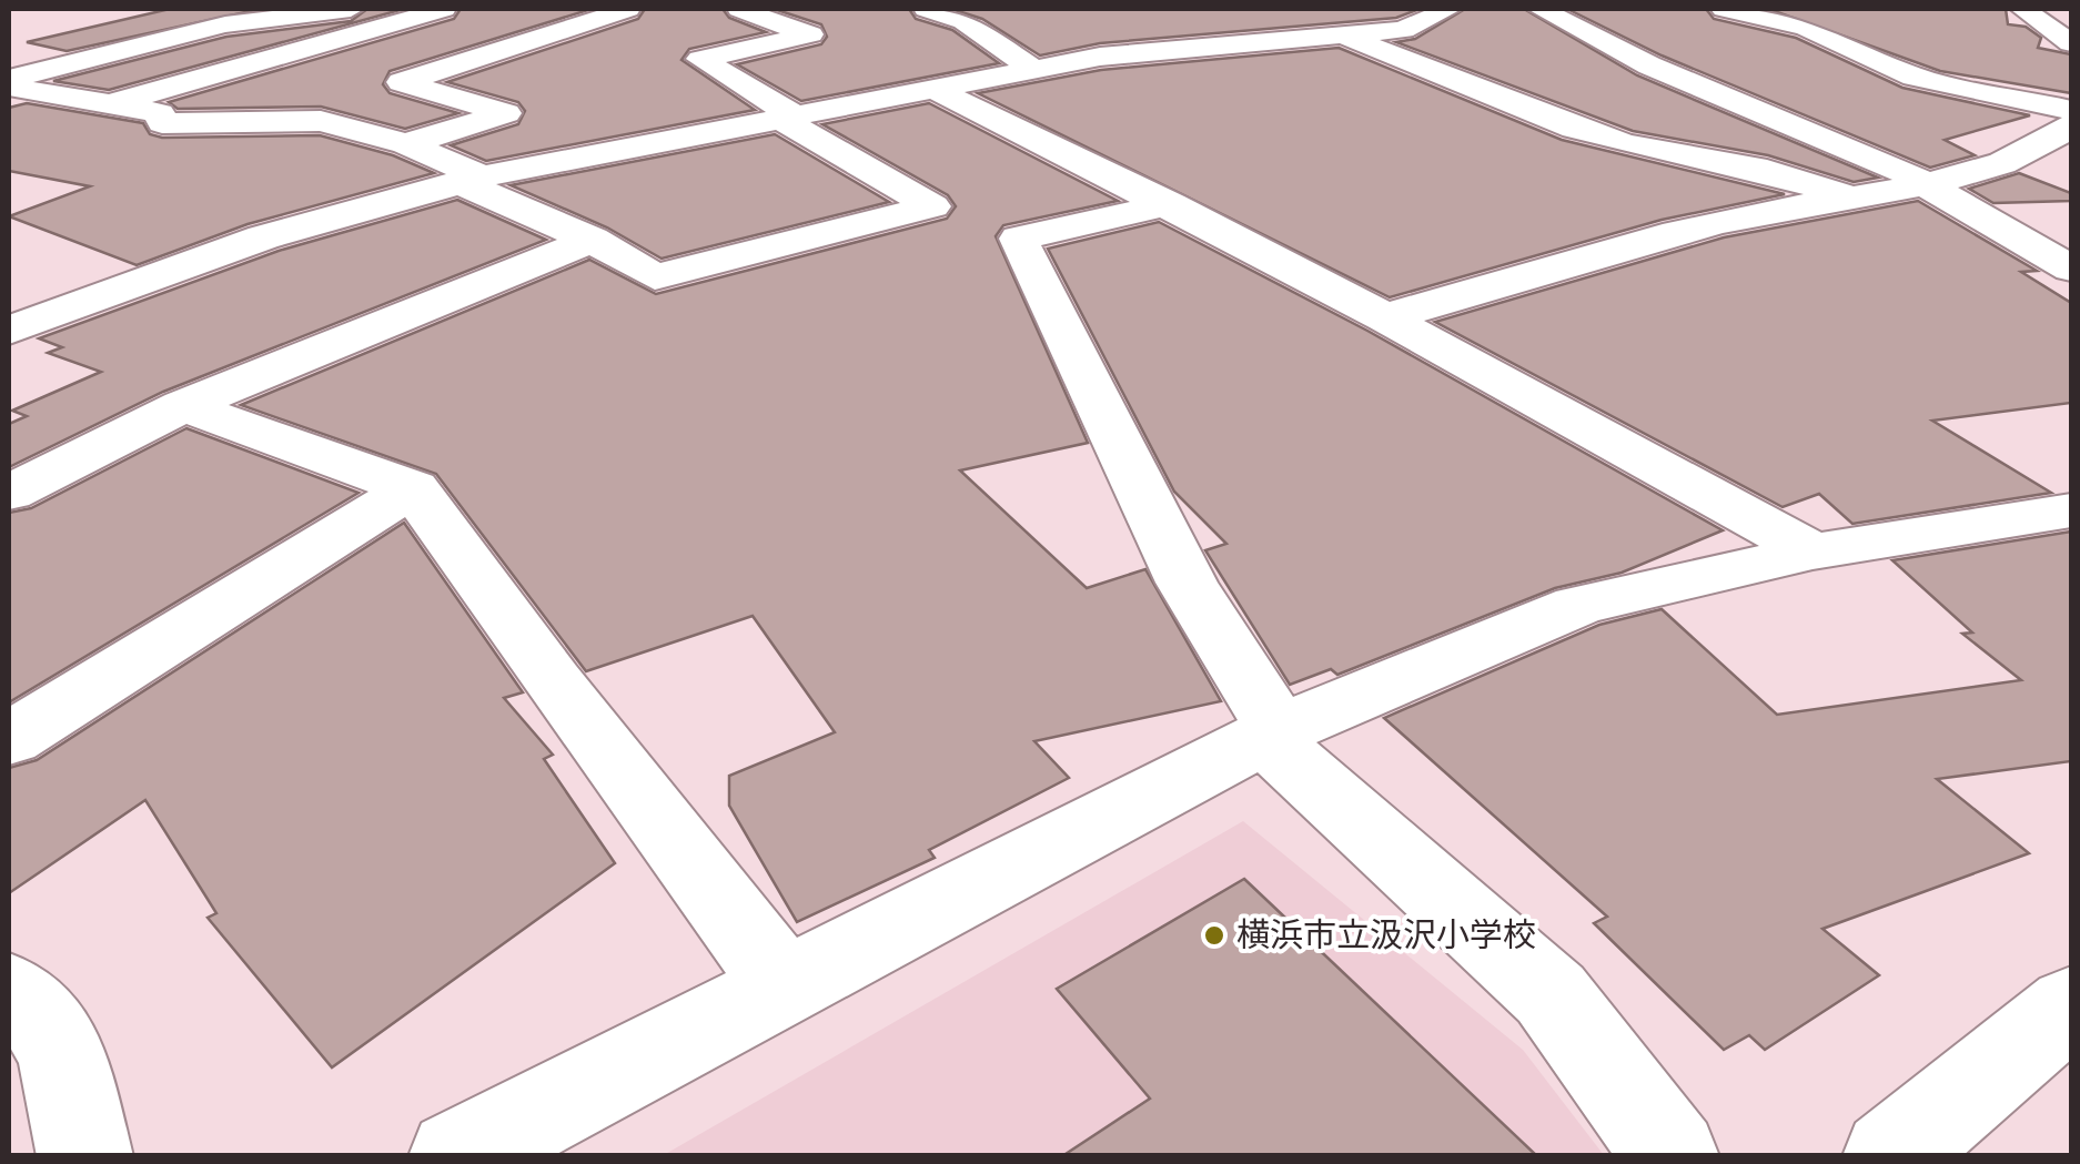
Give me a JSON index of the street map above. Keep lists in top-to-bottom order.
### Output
{
  "places": ["横浜市立汲沢小学校"]
}
